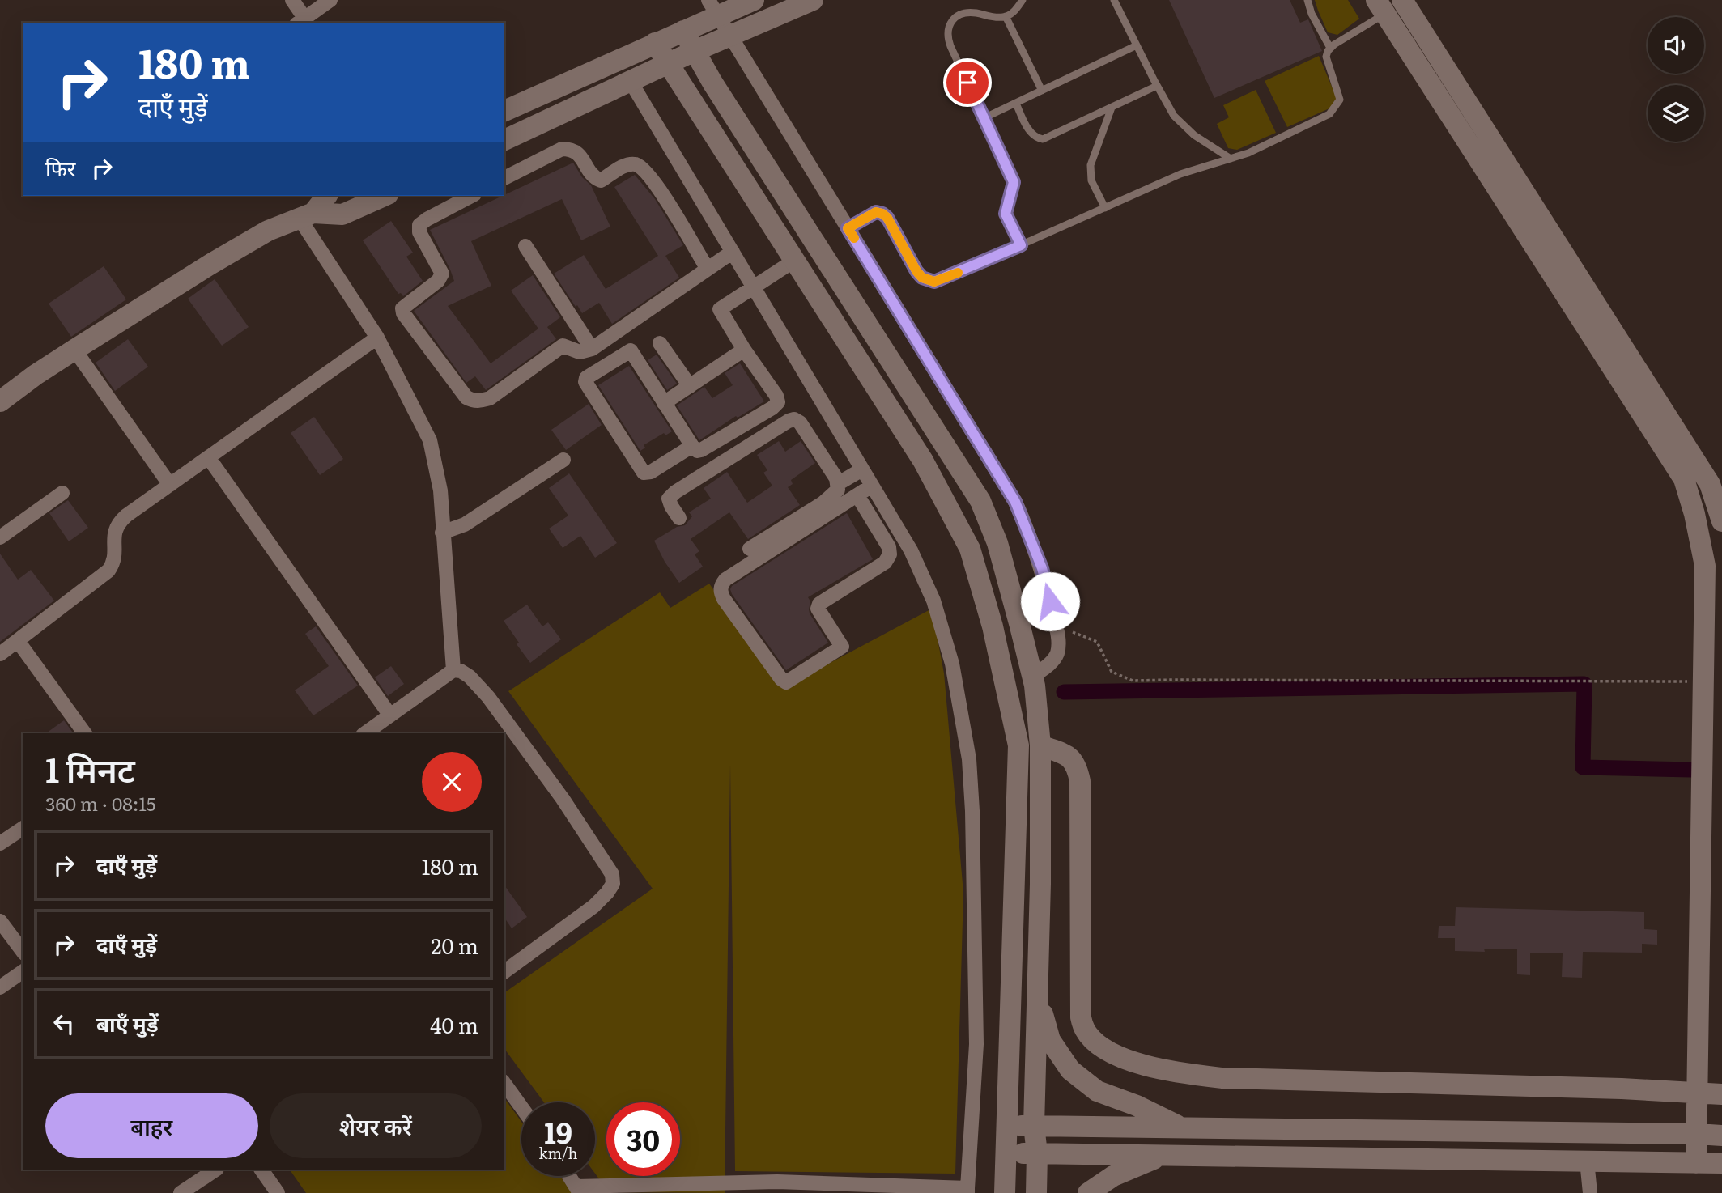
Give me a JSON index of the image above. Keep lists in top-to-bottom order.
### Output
{
  "page": {
    "turn": ["180 m", "दाएँ मुड़ें"],
    "then": "फिर",
    "heading": ["1 मिनट", "360 m · 08:15"],
    "list": [
      {
        "name": "दाएँ मुड़ें",
        "value": "180 m"
      },
      {
        "name": "दाएँ मुड़ें",
        "value": "20 m"
      },
      {
        "name": "बाएँ मुड़ें",
        "value": "40 m"
      }
    ],
    "buttons": ["बाहर", "शेयर करें"],
    "speed": "19 km/h",
    "limit": "30"
  }
}
